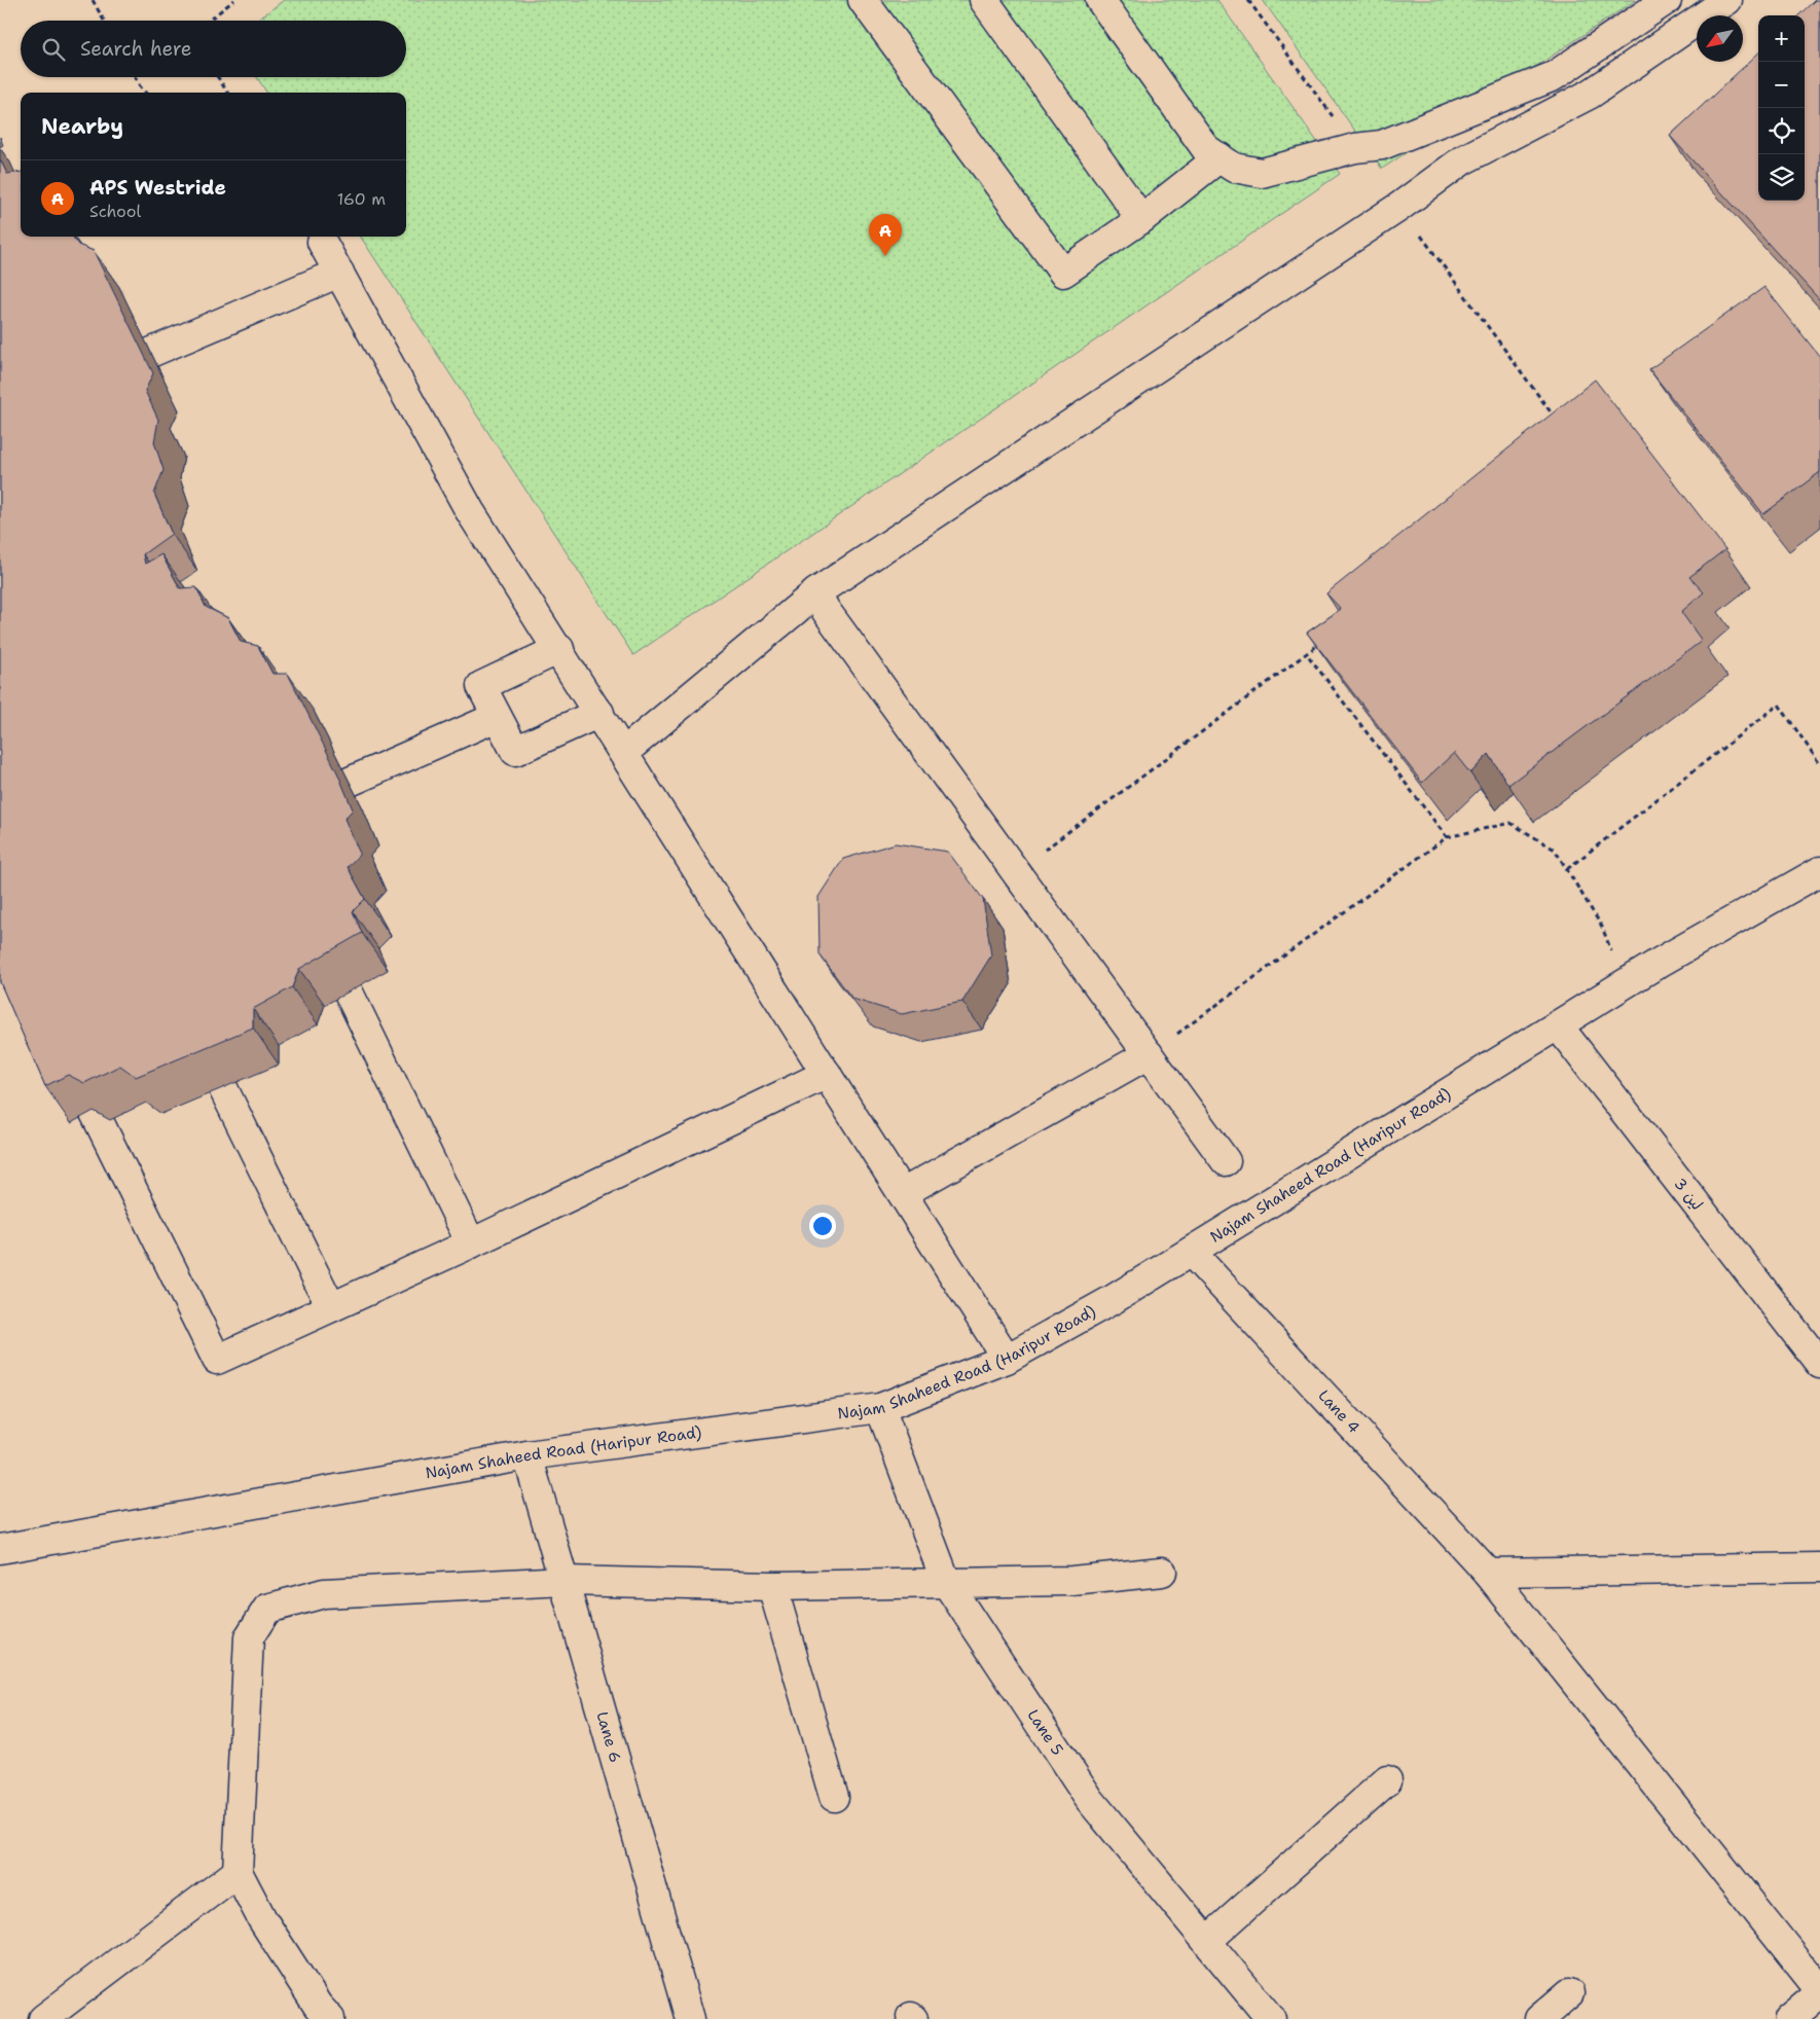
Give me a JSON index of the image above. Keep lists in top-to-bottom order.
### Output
{
  "streets": {
    "street": [
      "Najam Shaheed Road (Haripur Road)",
      "لین 3",
      "Lane 4",
      "Lane 5",
      "Lane 6"
    ]
  },
  "crossings": [
    ["Najam Shaheed Road (Haripur Road)", "لین 3"],
    ["Najam Shaheed Road (Haripur Road)", "Lane 4"],
    ["Najam Shaheed Road (Haripur Road)", "Lane 5"],
    ["Najam Shaheed Road (Haripur Road)", "Lane 6"]
  ],
  "north": "bottom left",
  "page": {
    "map_buttons": ["+", "−"],
    "search": "Search here",
    "heading": "Nearby",
    "list": [
      {
        "mark": "A",
        "name": "APS Westride",
        "note": "School",
        "value": "160 m"
      }
    ],
    "pins": "A"
  }
}
